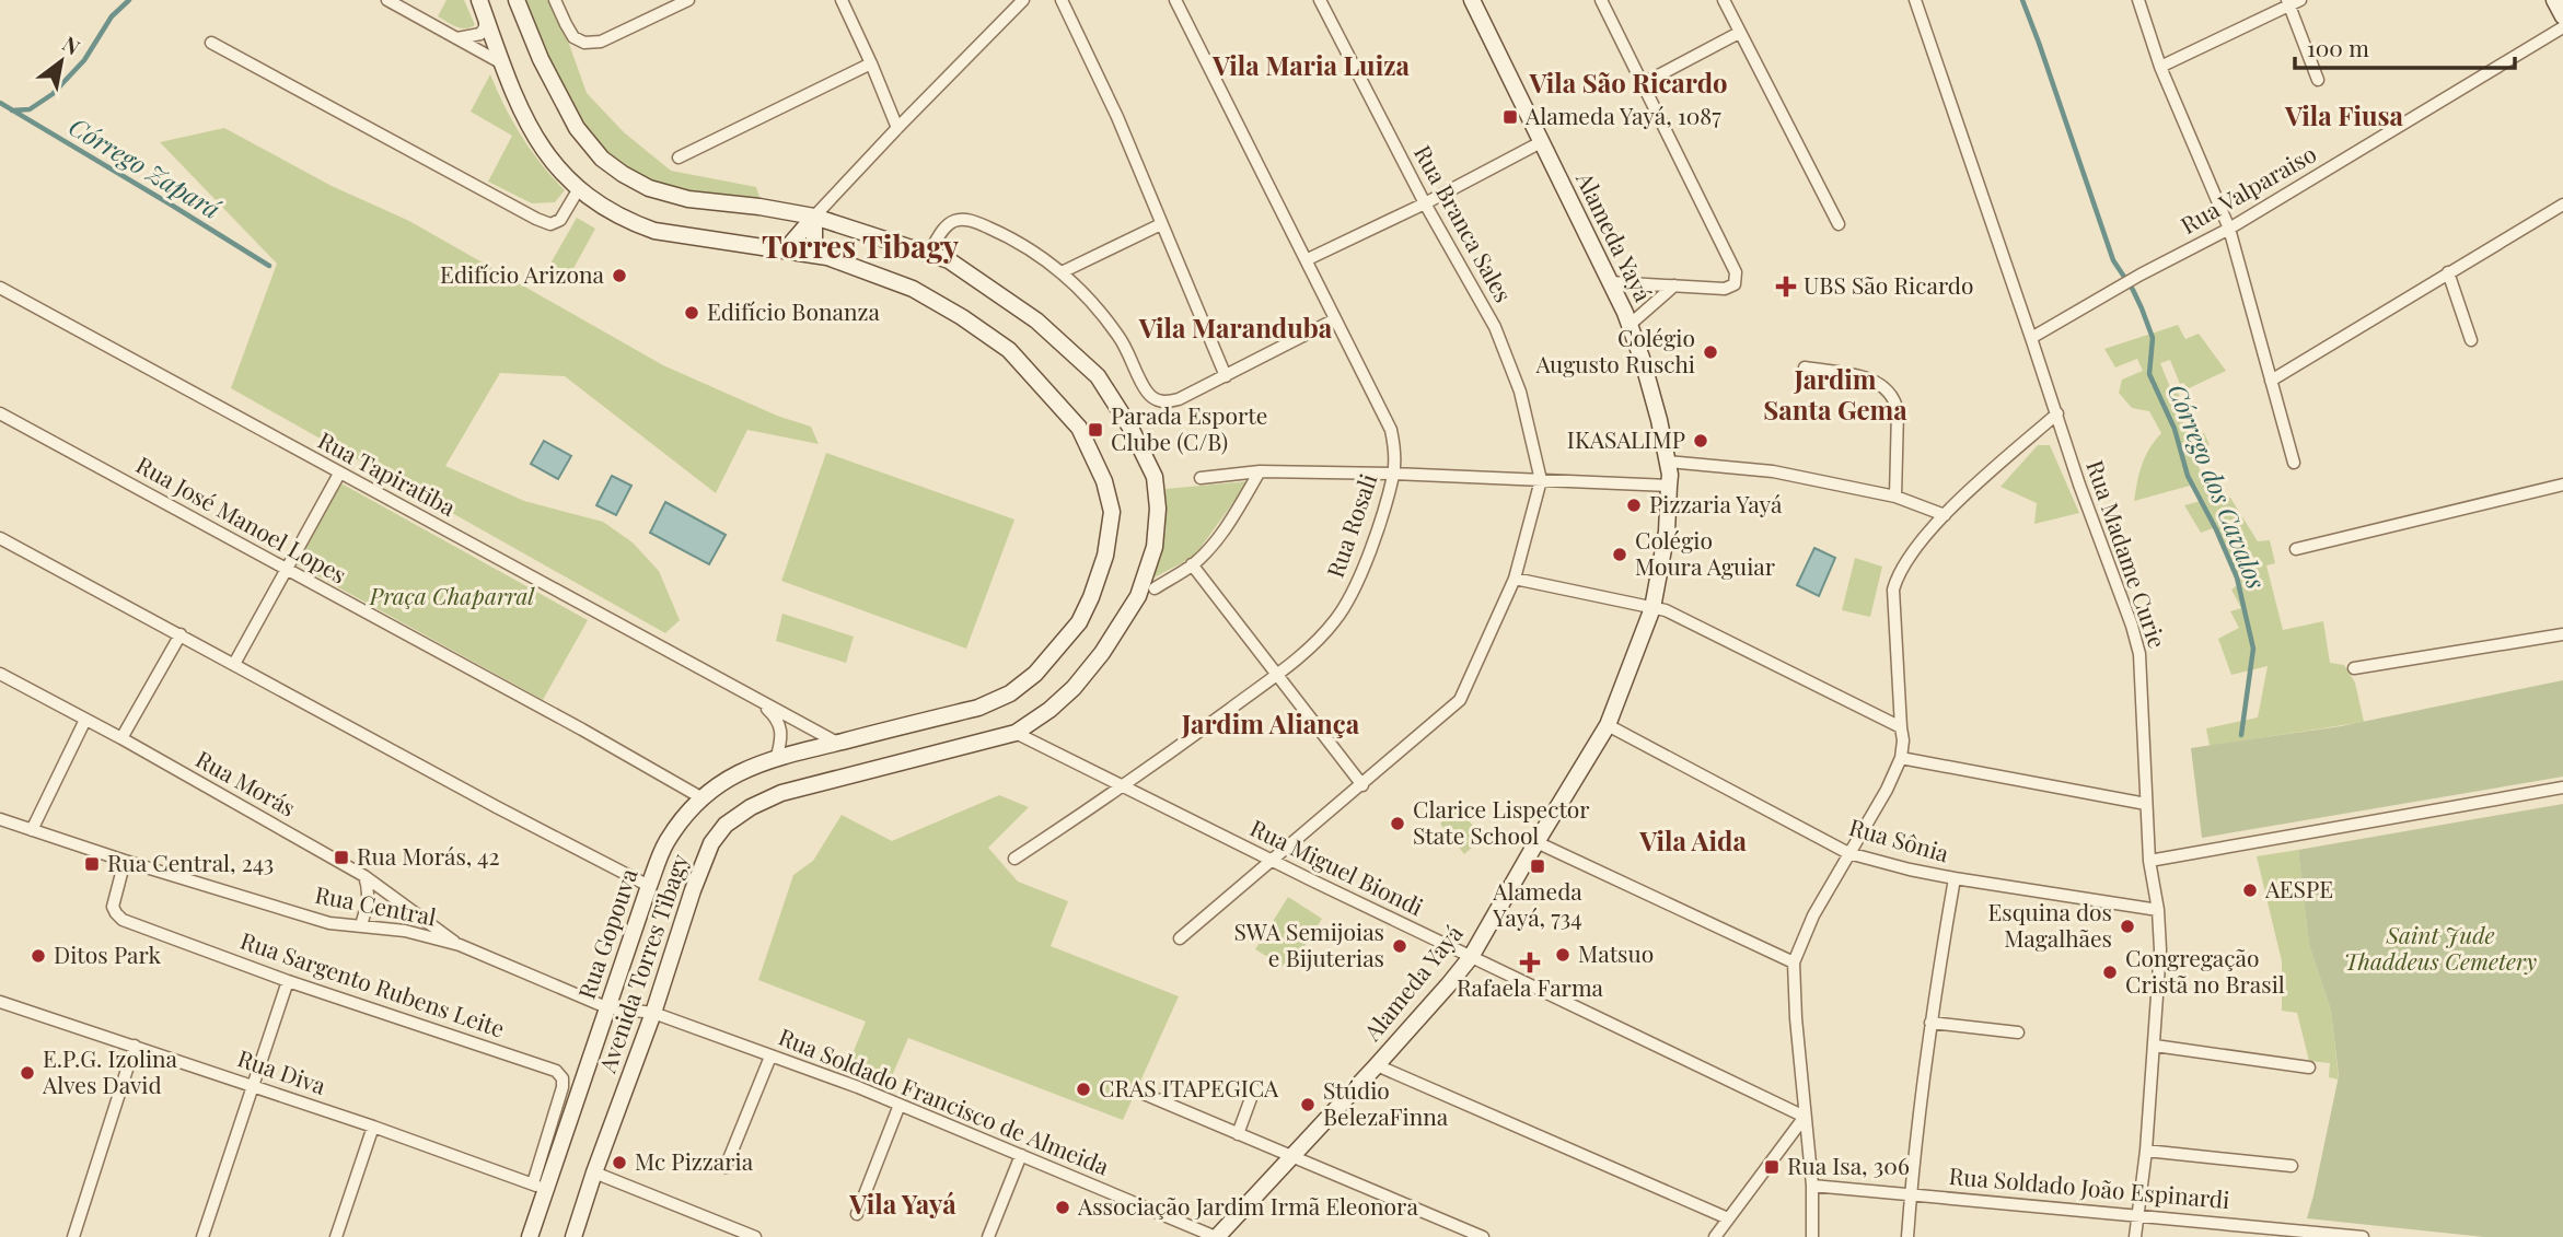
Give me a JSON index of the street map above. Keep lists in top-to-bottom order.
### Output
{
  "streets": {
    "main road": ["Alameda Yayá", "Rua Gopouva", "Avenida Torres Tibagy"],
    "street": [
      "Rua Valparaiso",
      "Rua Branca Sales",
      "Rua Tapiratiba",
      "Rua José Manoel Lopes",
      "Rua Rosali",
      "Rua Madame Curie",
      "Rua Morás",
      "Rua Sônia",
      "Rua Miguel Biondi",
      "Rua Central",
      "Rua Sargento Rubens Leite",
      "Rua Diva",
      "Rua Soldado Francisco de Almeida",
      "Rua Soldado João Espinardi"
    ]
  },
  "crossings": [
    ["Rua Valparaiso", "Rua Madame Curie"],
    ["Alameda Yayá", "Rua Sônia"],
    ["Alameda Yayá", "Rua Miguel Biondi"],
    ["Alameda Yayá", "Rua Soldado Francisco de Almeida"],
    ["Rua Tapiratiba", "Rua Gopouva"],
    ["Rua José Manoel Lopes", "Rua Gopouva"],
    ["Rua Rosali", "Rua Miguel Biondi"],
    ["Rua Madame Curie", "Rua Sônia"],
    ["Rua Madame Curie", "Rua Soldado João Espinardi"],
    ["Rua Morás", "Rua Central"],
    ["Rua Miguel Biondi", "Avenida Torres Tibagy"],
    ["Rua Central", "Rua Gopouva"],
    ["Rua Central", "Avenida Torres Tibagy"],
    ["Rua Central", "Rua Sargento Rubens Leite"],
    ["Rua Central", "Rua Soldado Francisco de Almeida"],
    ["Rua Gopouva", "Rua Sargento Rubens Leite"],
    ["Rua Gopouva", "Rua Diva"],
    ["Avenida Torres Tibagy", "Rua Soldado Francisco de Almeida"],
    ["Rua Sargento Rubens Leite", "Rua Diva"]
  ],
  "districts": [
    "Vila Maria Luiza",
    "Vila São Ricardo",
    "Vila Fiusa",
    "Torres Tibagy",
    "Vila Maranduba",
    "Jardim Santa Gema",
    "Jardim Aliança",
    "Vila Aida",
    "Vila Yayá"
  ],
  "water": ["Córrego Zapará", "Córrego dos Cavalos"],
  "parks": ["Praça Chaparral", "Saint Jude Thaddeus Cemetery"],
  "places": {
    "transit": [
      "Alameda Yayá, 1087",
      "Parada Esporte Clube (C/B)",
      "Rua Morás, 42",
      "Rua Central, 243",
      "Alameda Yayá, 734",
      "Rua Isa, 306"
    ],
    "other": [
      "Edifício Arizona",
      "Edifício Bonanza",
      "Colégio Augusto Ruschi",
      "IKASALIMP",
      "Pizzaria Yayá",
      "Colégio Moura Aguiar",
      "Clarice Lispector State School",
      "AESPE",
      "Esquina dos Magalhães",
      "SWA Semijoias e Bijuterias",
      "Matsuo",
      "Ditos Park",
      "Congregação Cristã no Brasil",
      "E.P.G. Izolina Alves David",
      "CRAS ITAPEGICA",
      "Stúdio BelezaFinna",
      "Mc Pizzaria",
      "Associação Jardim Irmã Eleonora"
    ],
    "health": ["UBS São Ricardo", "Rafaela Farma"]
  },
  "scale_bar": "100 m",
  "north": "top right"
}
